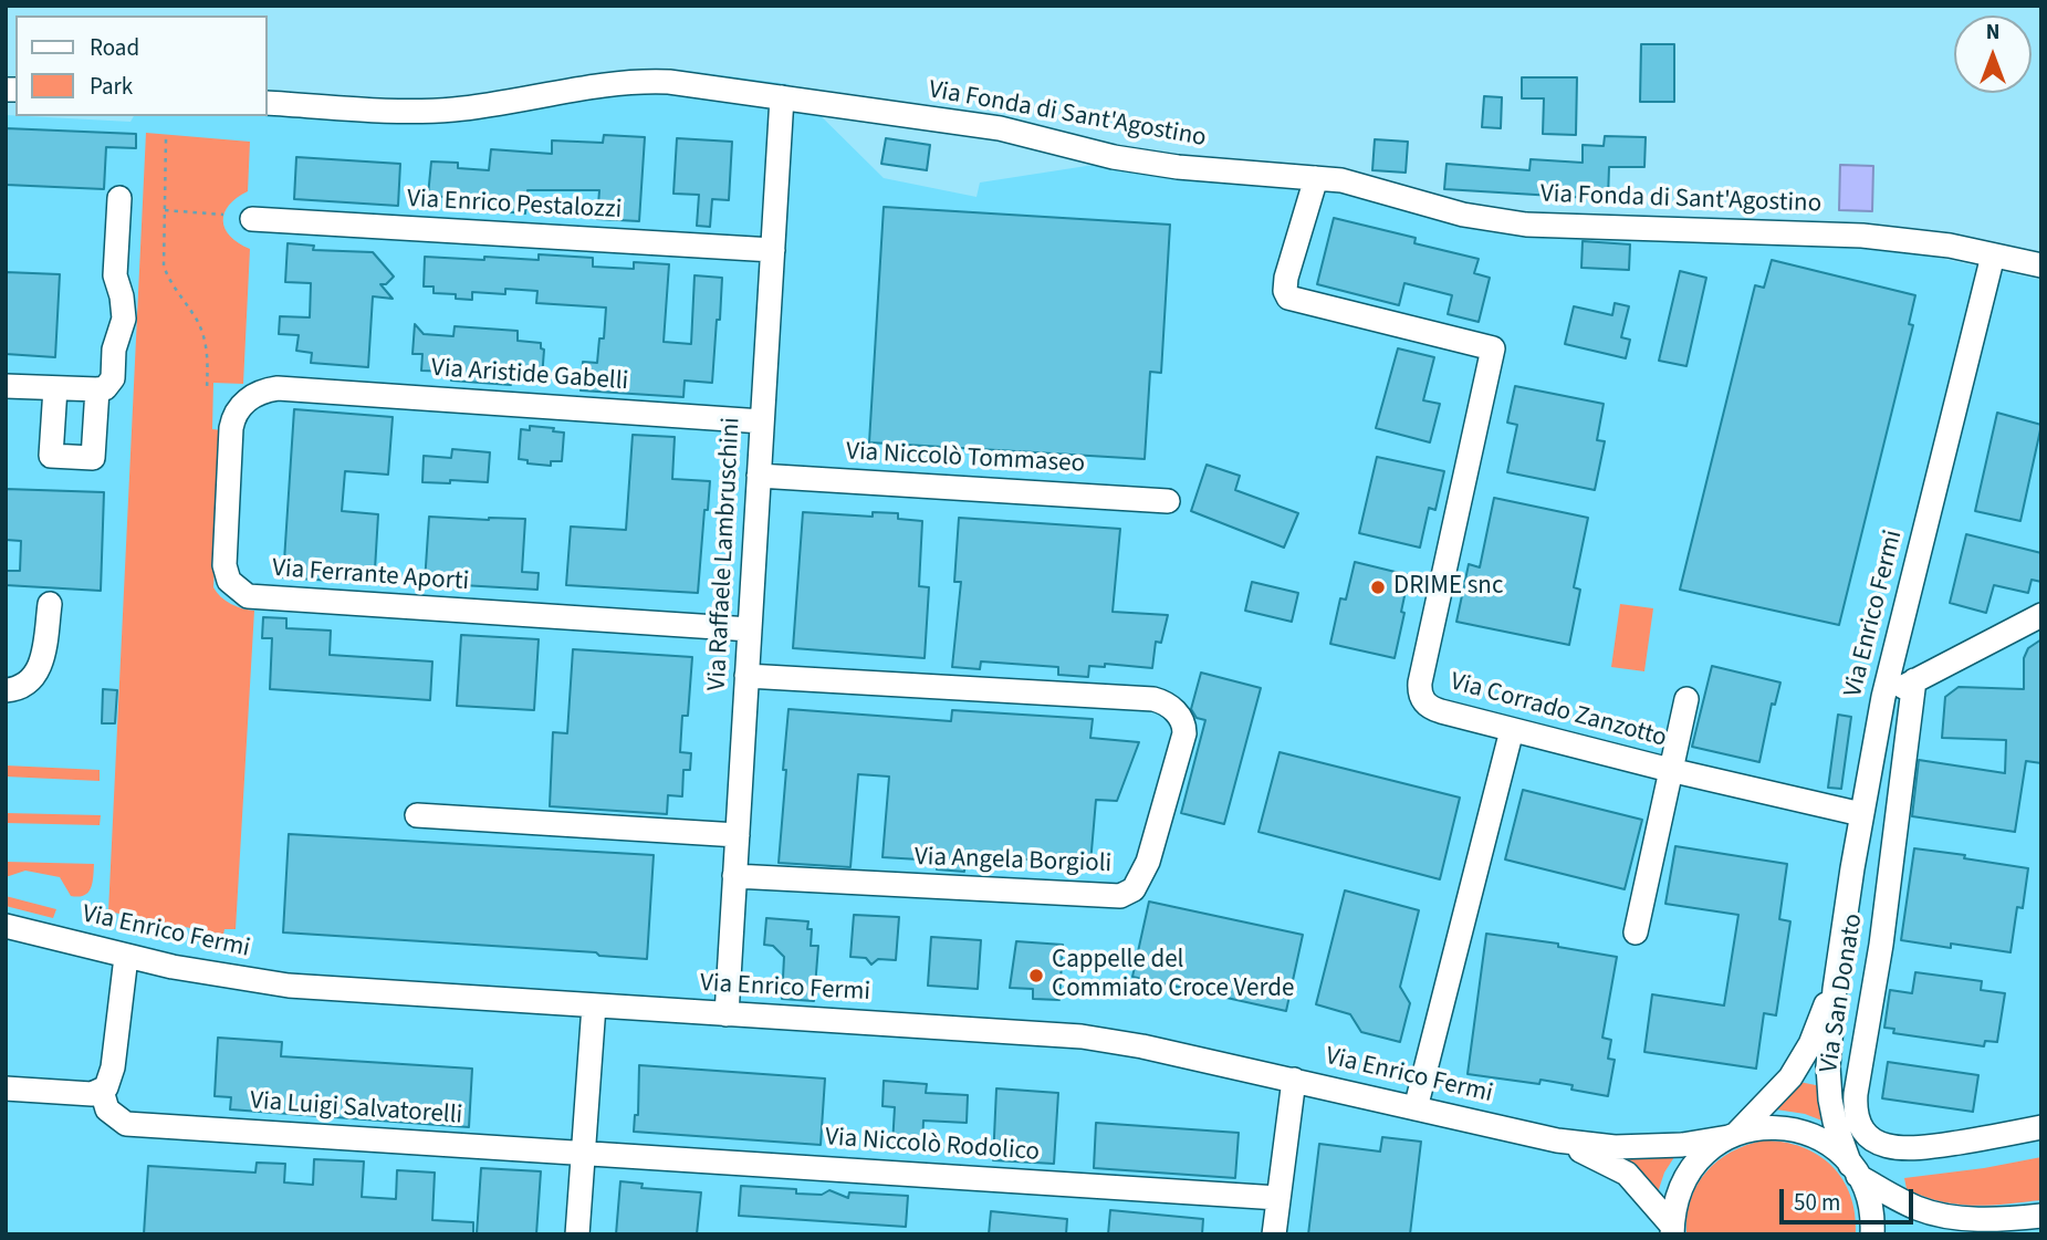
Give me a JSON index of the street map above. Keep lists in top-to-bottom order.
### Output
{
  "streets": {
    "street": [
      "Via Fonda di Sant'Agostino",
      "Via Enrico Pestalozzi",
      "Via Aristide Gabelli",
      "Via Niccolò Tommaseo",
      "Via Raffaele Lambruschini",
      "Via Ferrante Aporti",
      "Via Enrico Fermi",
      "Via Corrado Zanzotto",
      "Via Angela Borgioli",
      "Via San Donato",
      "Via Luigi Salvatorelli",
      "Via Niccolò Rodolico"
    ]
  },
  "crossings": [
    ["Via Fonda di Sant'Agostino", "Via Raffaele Lambruschini"],
    ["Via Fonda di Sant'Agostino", "Via Enrico Fermi"],
    ["Via Fonda di Sant'Agostino", "Via Corrado Zanzotto"],
    ["Via Enrico Pestalozzi", "Via Raffaele Lambruschini"],
    ["Via Aristide Gabelli", "Via Raffaele Lambruschini"],
    ["Via Aristide Gabelli", "Via Ferrante Aporti"],
    ["Via Niccolò Tommaseo", "Via Raffaele Lambruschini"],
    ["Via Raffaele Lambruschini", "Via Ferrante Aporti"],
    ["Via Raffaele Lambruschini", "Via Enrico Fermi"],
    ["Via Raffaele Lambruschini", "Via Angela Borgioli"],
    ["Via Enrico Fermi", "Via Corrado Zanzotto"],
    ["Via Luigi Salvatorelli", "Via Niccolò Rodolico"]
  ],
  "places": ["DRIME snc", "Cappelle del Commiato Croce Verde"],
  "legend": ["Road", "Park"],
  "scale_bar": "50 m",
  "north": "top"
}
